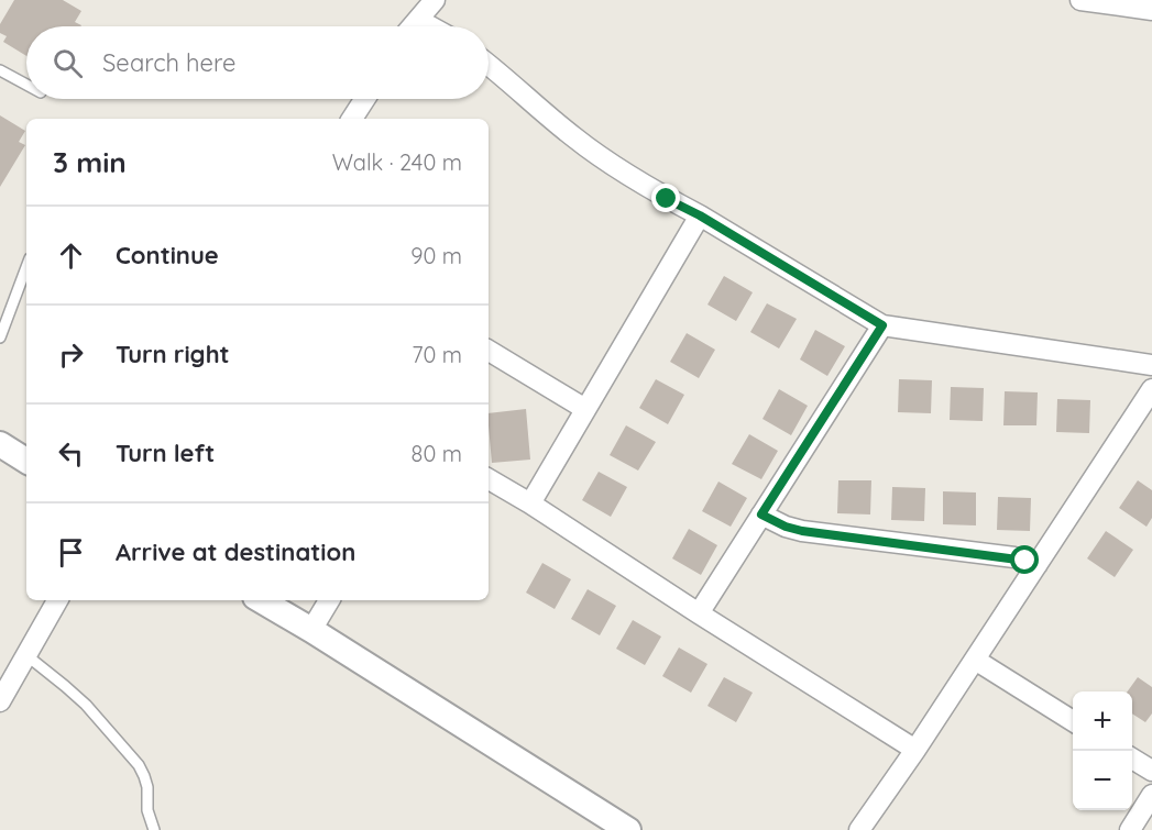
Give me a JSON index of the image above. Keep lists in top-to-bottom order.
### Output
{
  "page": {
    "search": "Search here",
    "heading": ["3 min", "Walk · 240 m"],
    "list": [
      ["Continue", "90 m"],
      ["Turn right", "70 m"],
      ["Turn left", "80 m"],
      "Arrive at destination"
    ],
    "map_buttons": ["+", "−"]
  }
}
